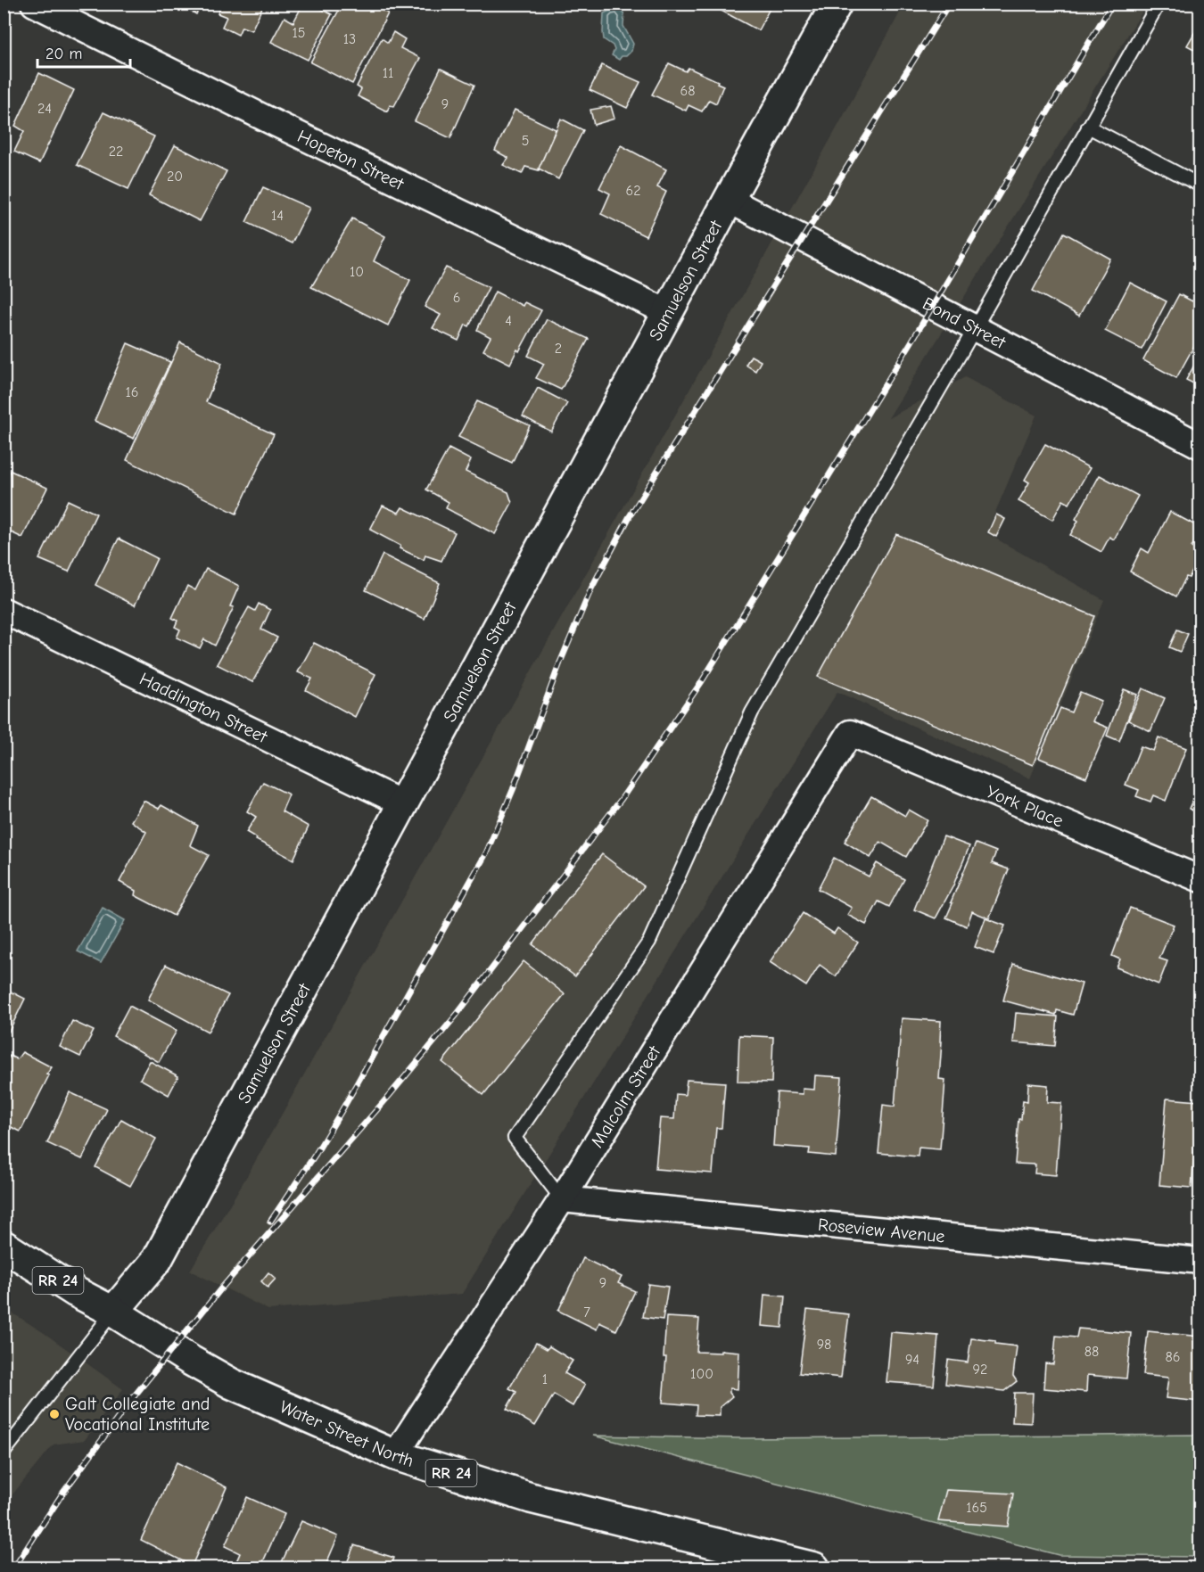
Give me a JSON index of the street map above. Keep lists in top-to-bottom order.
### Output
{
  "streets": {
    "street": [
      "Hopeton Street",
      "Samuelson Street",
      "Bond Street",
      "Haddington Street",
      "York Place",
      "Malcolm Street",
      "Roseview Avenue",
      "RR 24",
      "Water Street North"
    ]
  },
  "crossings": [
    ["Hopeton Street", "Samuelson Street"],
    ["Samuelson Street", "Bond Street"],
    ["Samuelson Street", "Haddington Street"],
    ["Samuelson Street", "Water Street North"],
    ["York Place", "Malcolm Street"],
    ["Malcolm Street", "Roseview Avenue"],
    ["Malcolm Street", "Water Street North"]
  ],
  "places": ["Galt Collegiate and Vocational Institute"],
  "house_numbers": [
    "15",
    "13",
    "11",
    "68",
    "9",
    "24",
    "5",
    "22",
    "20",
    "62",
    "14",
    "10",
    "6",
    "4",
    "2",
    "16",
    "9",
    "7",
    "98",
    "88",
    "86",
    "94",
    "92",
    "100",
    "1",
    "165"
  ],
  "scale_bar": "20 m"
}
